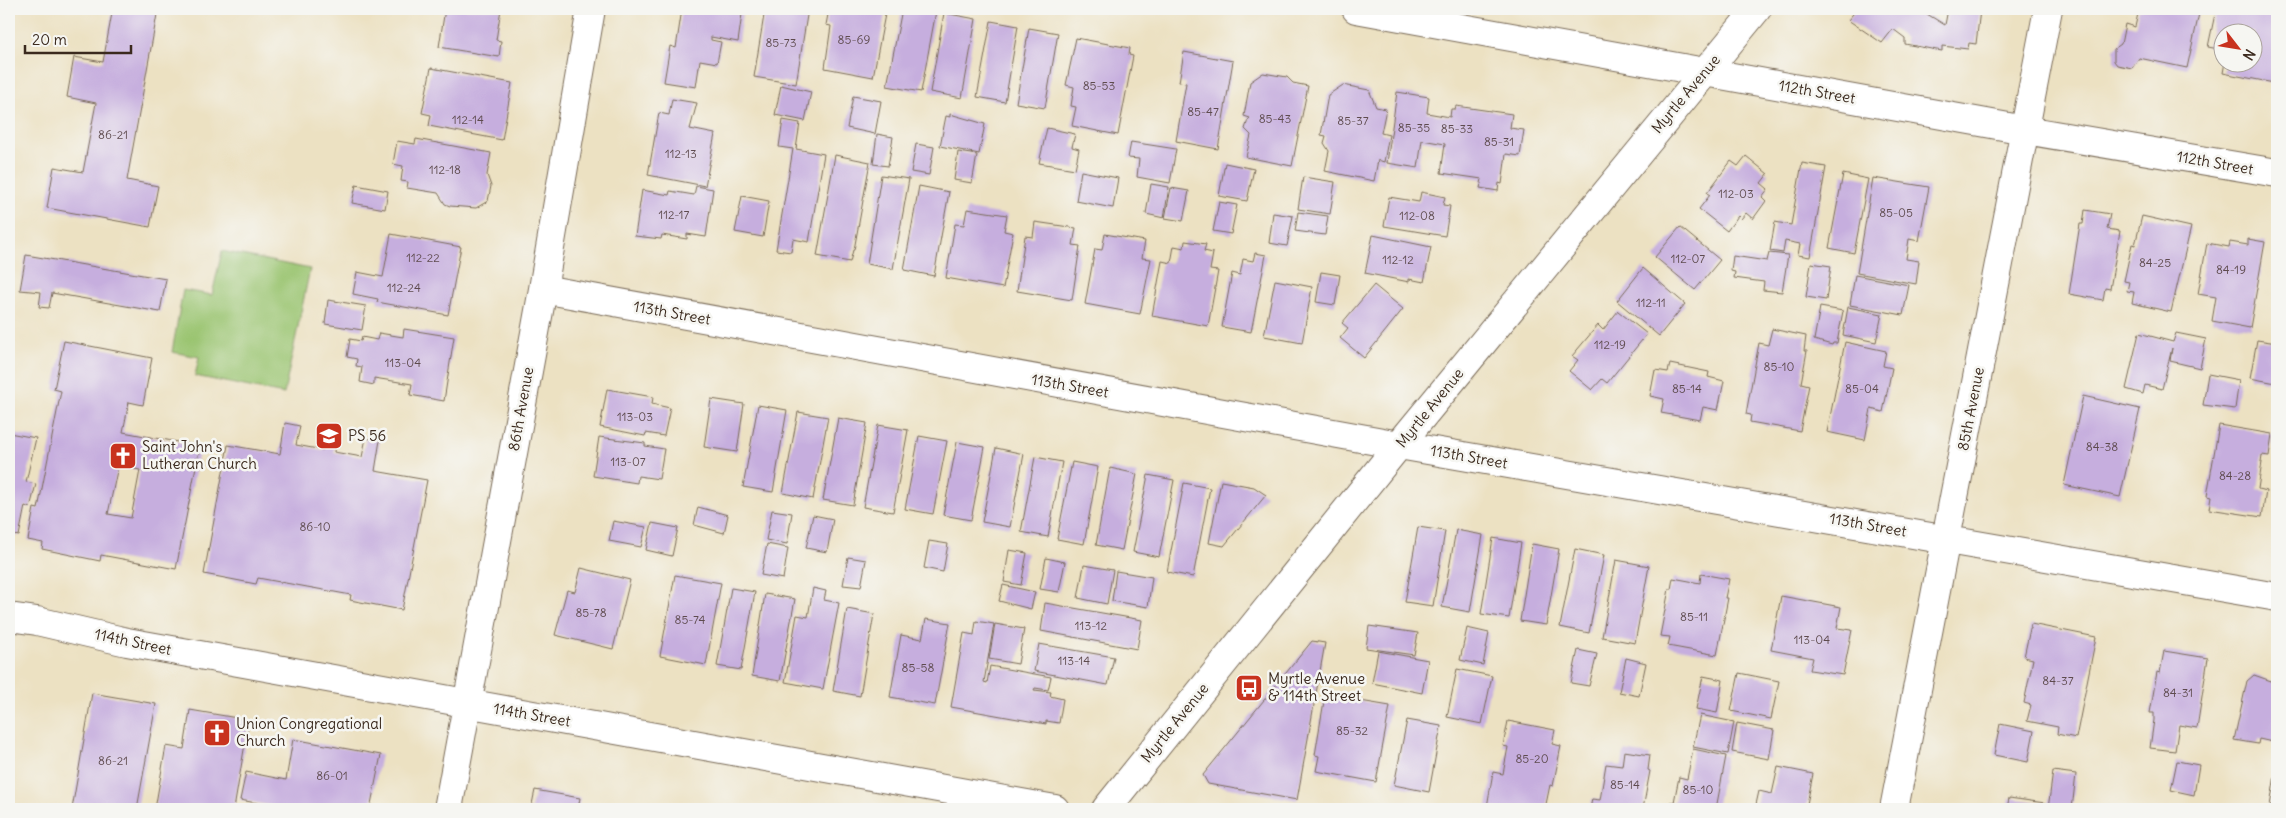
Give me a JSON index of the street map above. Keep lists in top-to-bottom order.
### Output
{
  "streets": {
    "street": [
      "112th Street",
      "Myrtle Avenue",
      "113th Street",
      "86th Avenue",
      "85th Avenue",
      "114th Street"
    ]
  },
  "crossings": [
    ["112th Street", "Myrtle Avenue"],
    ["112th Street", "85th Avenue"],
    ["Myrtle Avenue", "113th Street"],
    ["113th Street", "86th Avenue"],
    ["113th Street", "85th Avenue"],
    ["86th Avenue", "114th Street"]
  ],
  "places": {
    "school or university": ["PS 56"],
    "church": ["Saint John's Lutheran Church", "Union Congregational Church"],
    "bus stop": ["Myrtle Avenue & 114th Street"]
  },
  "house_numbers": [
    "85-69",
    "85-73",
    "85-53",
    "85-47",
    "85-43",
    "112-14",
    "85-37",
    "85-35",
    "85-33",
    "86-21",
    "85-31",
    "112-13",
    "112-18",
    "112-03",
    "85-05",
    "112-17",
    "112-08",
    "112-22",
    "112-07",
    "112-12",
    "84-25",
    "84-19",
    "112-24",
    "112-11",
    "112-19",
    "113-04",
    "85-10",
    "85-14",
    "85-04",
    "113-03",
    "84-38",
    "113-07",
    "84-28",
    "86-10",
    "85-78",
    "85-11",
    "85-74",
    "113-12",
    "113-04",
    "113-14",
    "85-58",
    "84-37",
    "84-31",
    "85-32",
    "85-20",
    "86-21",
    "86-01",
    "85-14",
    "85-10"
  ],
  "scale_bar": "20 m",
  "north": "bottom right"
}
